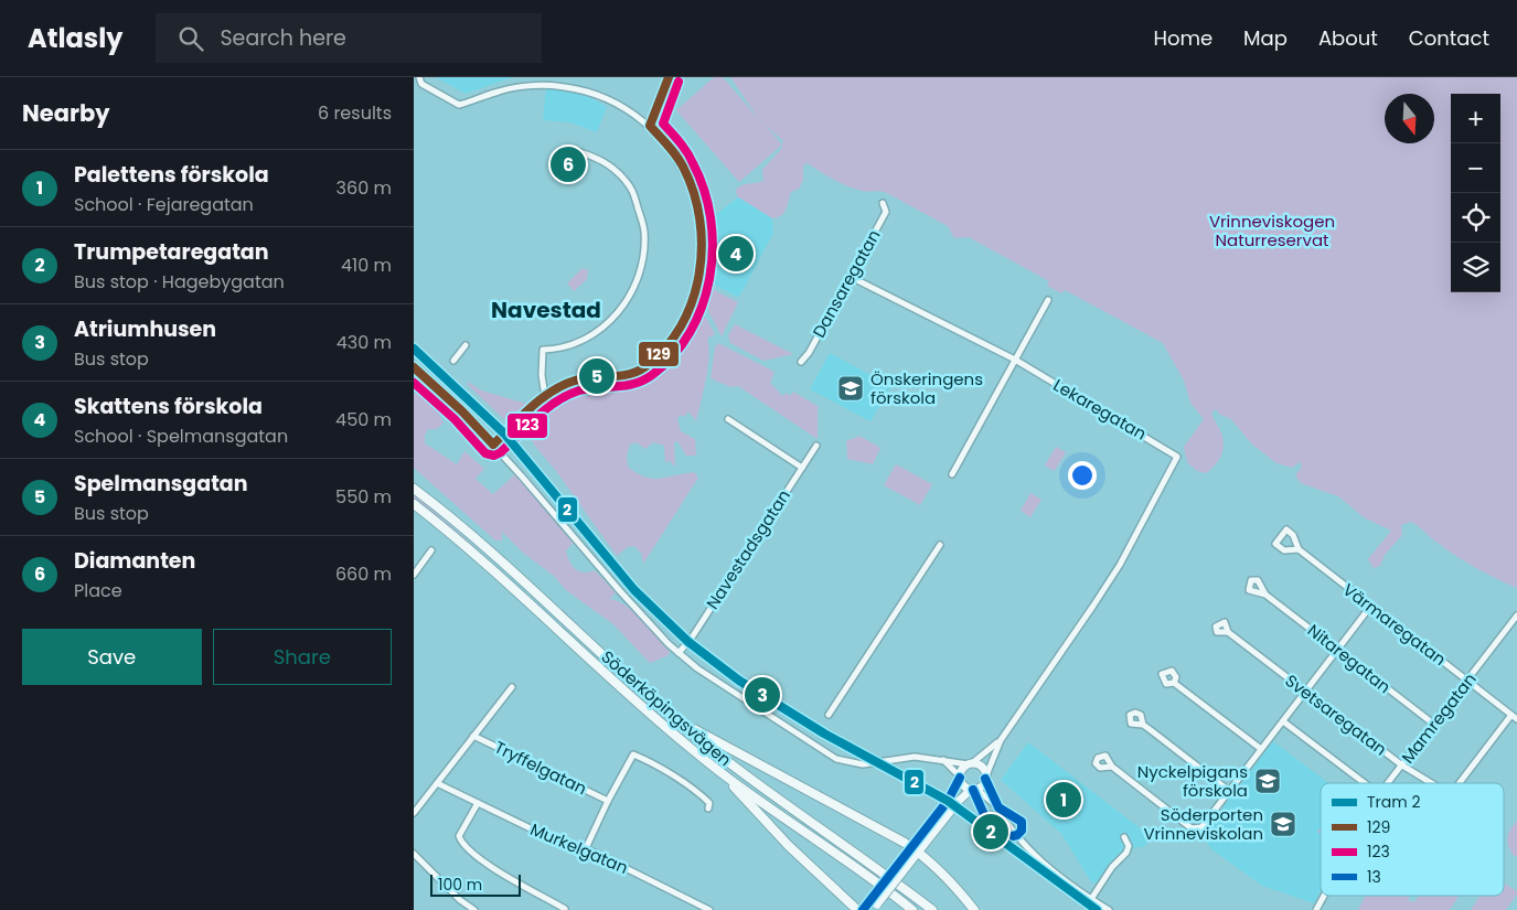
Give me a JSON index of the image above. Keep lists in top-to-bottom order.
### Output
{
  "streets": {
    "highway": ["Söderköpingsvägen"],
    "street": [
      "Dansaregatan",
      "Lekaregatan",
      "Navestadsgatan",
      "Värmaregatan",
      "Nitaregatan",
      "Svetsaregatan",
      "Mamregatan",
      "Tryffelgatan",
      "Murkelgatan"
    ]
  },
  "crossings": [
    ["Dansaregatan", "Lekaregatan"],
    ["Värmaregatan", "Mamregatan"],
    ["Nitaregatan", "Mamregatan"],
    ["Svetsaregatan", "Mamregatan"],
    ["Tryffelgatan", "Murkelgatan"]
  ],
  "districts": ["Navestad"],
  "parks": ["Vrinneviskogen Naturreservat"],
  "places": {
    "school or university": ["Önskeringens förskola", "Nyckelpigans förskola", "Söderporten Vrinneviskolan"]
  },
  "lines": [
    "transit line 129",
    "transit line 123",
    "tram line 2",
    "transit line 13"
  ],
  "legend": [
    "Tram 2",
    "129",
    "123",
    "13"
  ],
  "scale_bar": "100 m",
  "north": "bottom",
  "page": {
    "header": "Atlasly",
    "search": "Search here",
    "nav": [
      "Home",
      "Map",
      "About",
      "Contact"
    ],
    "heading": ["Nearby", "6 results"],
    "map_buttons": ["+", "−"],
    "pins": [
      "6",
      "4",
      "5",
      "3",
      "1",
      "2"
    ],
    "list": [
      {
        "mark": "1",
        "name": "Palettens förskola",
        "note": "School · Fejaregatan",
        "value": "360 m"
      },
      {
        "mark": "2",
        "name": "Trumpetaregatan",
        "note": "Bus stop · Hagebygatan",
        "value": "410 m"
      },
      {
        "mark": "3",
        "name": "Atriumhusen",
        "note": "Bus stop",
        "value": "430 m"
      },
      {
        "mark": "4",
        "name": "Skattens förskola",
        "note": "School · Spelmansgatan",
        "value": "450 m"
      },
      {
        "mark": "5",
        "name": "Spelmansgatan",
        "note": "Bus stop",
        "value": "550 m"
      },
      {
        "mark": "6",
        "name": "Diamanten",
        "note": "Place",
        "value": "660 m"
      }
    ],
    "buttons": ["Save", "Share"],
    "scale": "100 m"
  }
}
